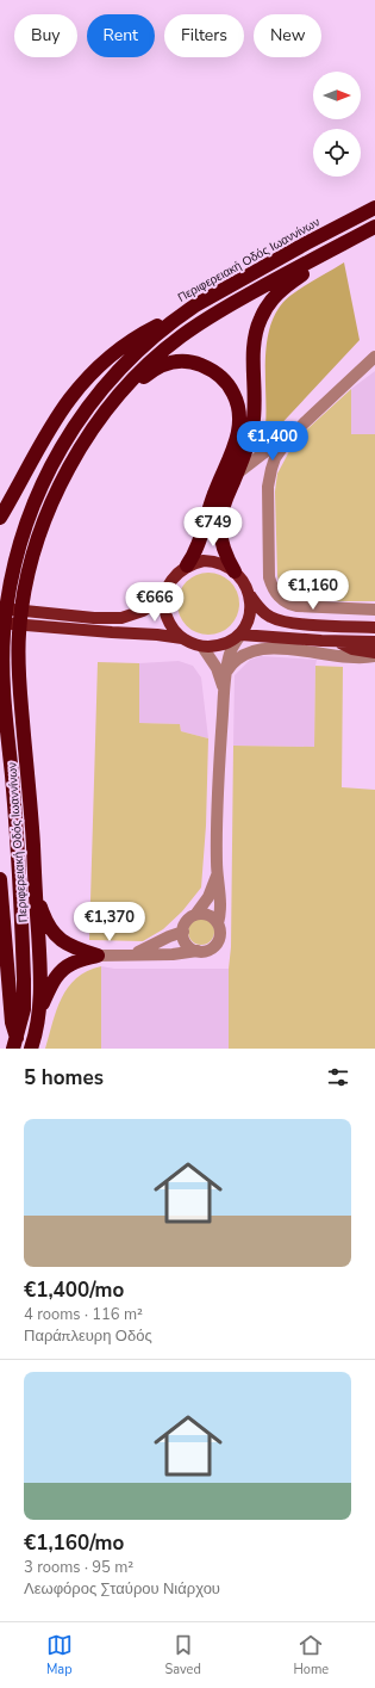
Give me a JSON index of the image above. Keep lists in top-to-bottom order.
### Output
{
  "streets": {
    "highway": ["Περιφερειακή Οδός Ιωαννίνων"]
  },
  "north": "right",
  "page": {
    "chip": [
      "Buy",
      "Rent",
      "Filters",
      "New"
    ],
    "price": [
      "€1,400",
      "€749",
      "€1,160",
      "€666",
      "€1,370"
    ],
    "heading": "5 homes",
    "list": [
      {
        "name": "€1,400/mo",
        "note": "4 rooms · 116 m² · Παράπλευρη Οδός"
      },
      {
        "name": "€1,160/mo",
        "note": "3 rooms · 95 m² · Λεωφόρος Σταύρου Νιάρχου"
      }
    ],
    "tabs": ["Map", "Saved", "Home"]
  }
}
